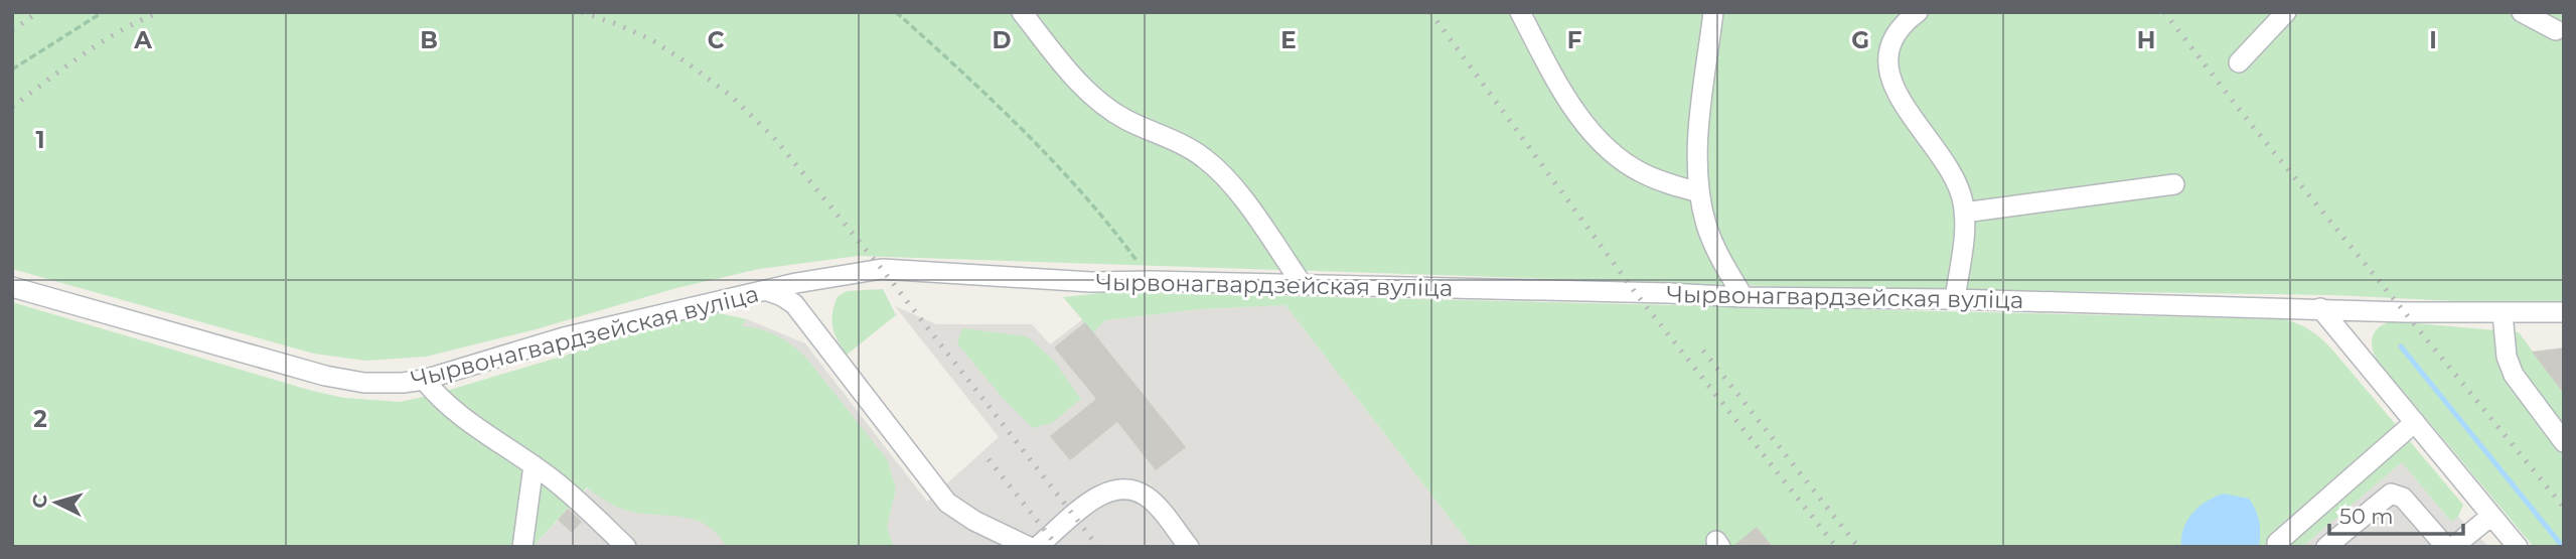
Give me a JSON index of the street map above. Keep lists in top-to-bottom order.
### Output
{
  "streets": {
    "street": ["Чырвонагвардзейская вуліца"]
  },
  "scale_bar": "50 m",
  "north": "left",
  "grid": {
    "columns": [
      "A",
      "B",
      "C",
      "D",
      "E",
      "F",
      "G",
      "H",
      "I"
    ],
    "rows": ["1", "2"]
  }
}
